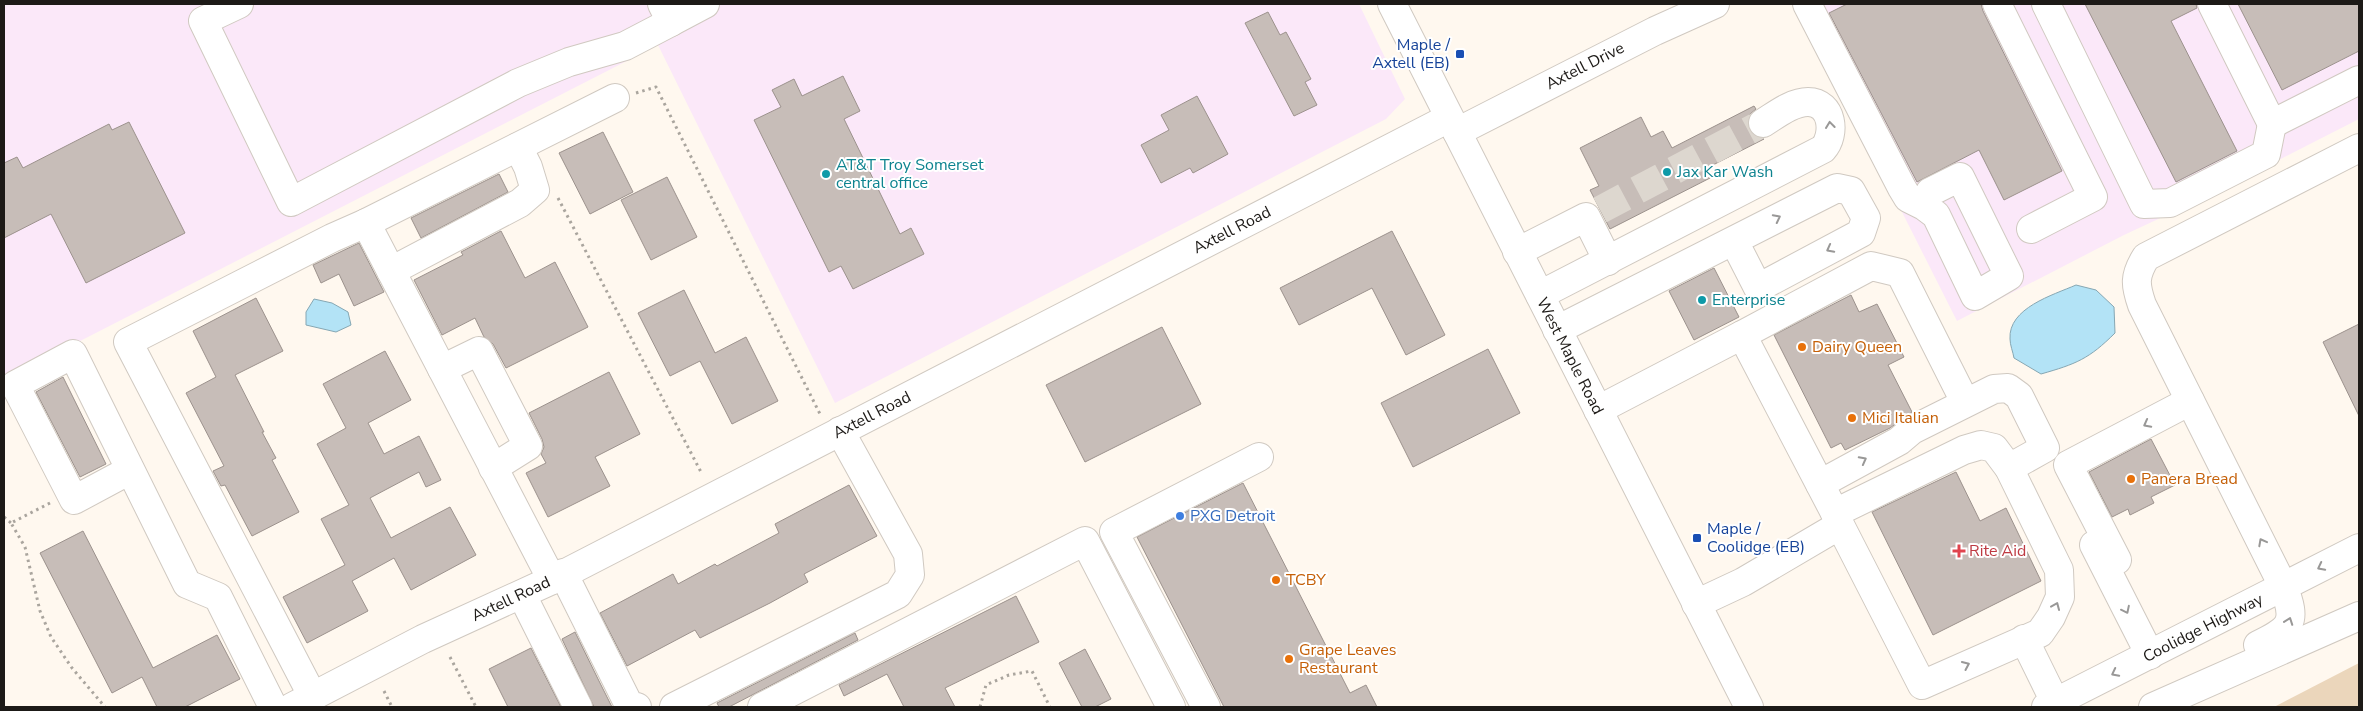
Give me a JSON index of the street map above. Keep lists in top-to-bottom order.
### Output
{
  "streets": {
    "main road": [
      "Axtell Drive",
      "Axtell Road",
      "West Maple Road",
      "Coolidge Highway"
    ]
  },
  "crossings": [
    ["Axtell Drive", "Axtell Road"],
    ["Axtell Drive", "West Maple Road"],
    ["Axtell Road", "West Maple Road"]
  ],
  "places": {
    "transit": ["Maple / Axtell (EB)", "Maple / Coolidge (EB)"],
    "other": [
      "Jax Kar Wash",
      "AT&T Troy Somerset central office",
      "Enterprise",
      "Dairy Queen",
      "Mici Italian",
      "Panera Bread",
      "PXG Detroit",
      "TCBY",
      "Grape Leaves Restaurant"
    ],
    "health": ["Rite Aid"]
  }
}
